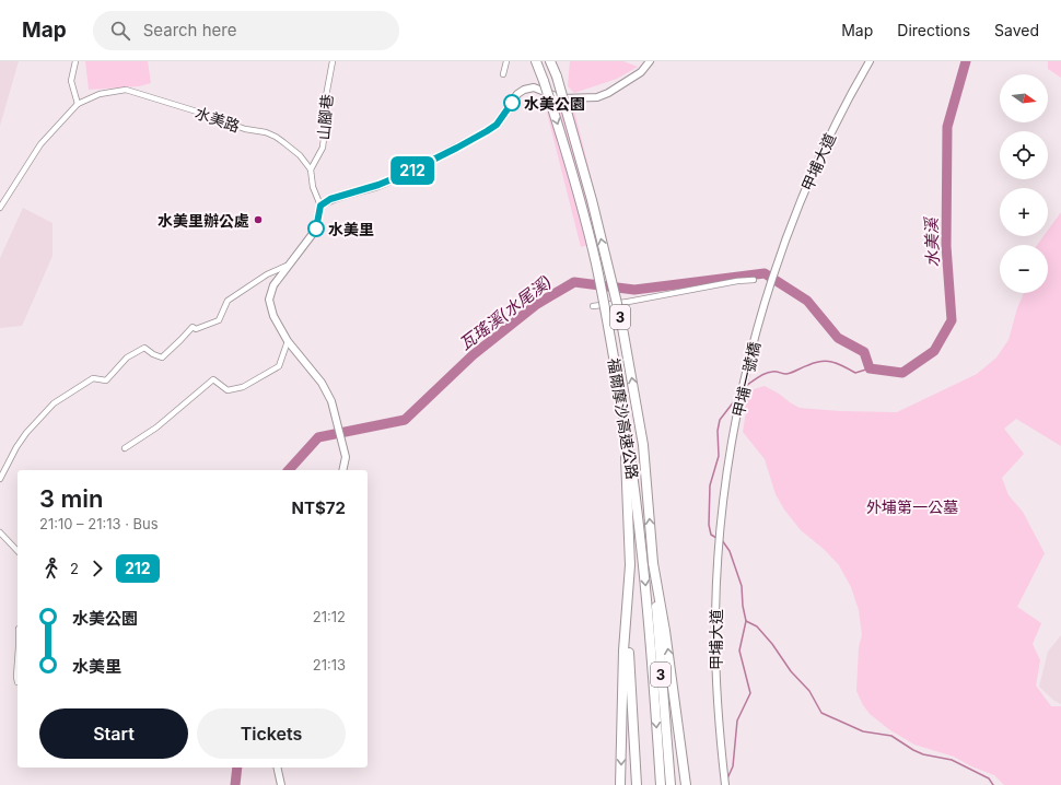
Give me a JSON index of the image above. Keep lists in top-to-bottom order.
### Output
{
  "streets": {
    "highway": ["3", "福爾摩沙高速公路"],
    "street": [
      "山腳巷",
      "水美路",
      "甲埔大道",
      "甲埔一號橋"
    ]
  },
  "crossings": [
    ["山腳巷", "水美路"],
    ["甲埔大道", "甲埔一號橋"]
  ],
  "water": ["水美溪", "瓦瑤溪(水尾溪)"],
  "parks": ["外埔第一公墓"],
  "places": ["水美公園", "水美里辦公處", "水美里"],
  "lines": ["bus line 212"],
  "north": "right",
  "page": {
    "header": "Map",
    "search": "Search here",
    "nav": ["Map", "Directions", "Saved"],
    "on_map": "212",
    "map_buttons": ["+", "−"],
    "heading": ["3 min", "21:10 – 21:13 · Bus", "NT$72"],
    "legs": ["2", "212"],
    "list": [
      {
        "name": "水美公園",
        "value": "21:12"
      },
      {
        "name": "水美里",
        "value": "21:13"
      }
    ],
    "buttons": ["Start", "Tickets"]
  }
}
